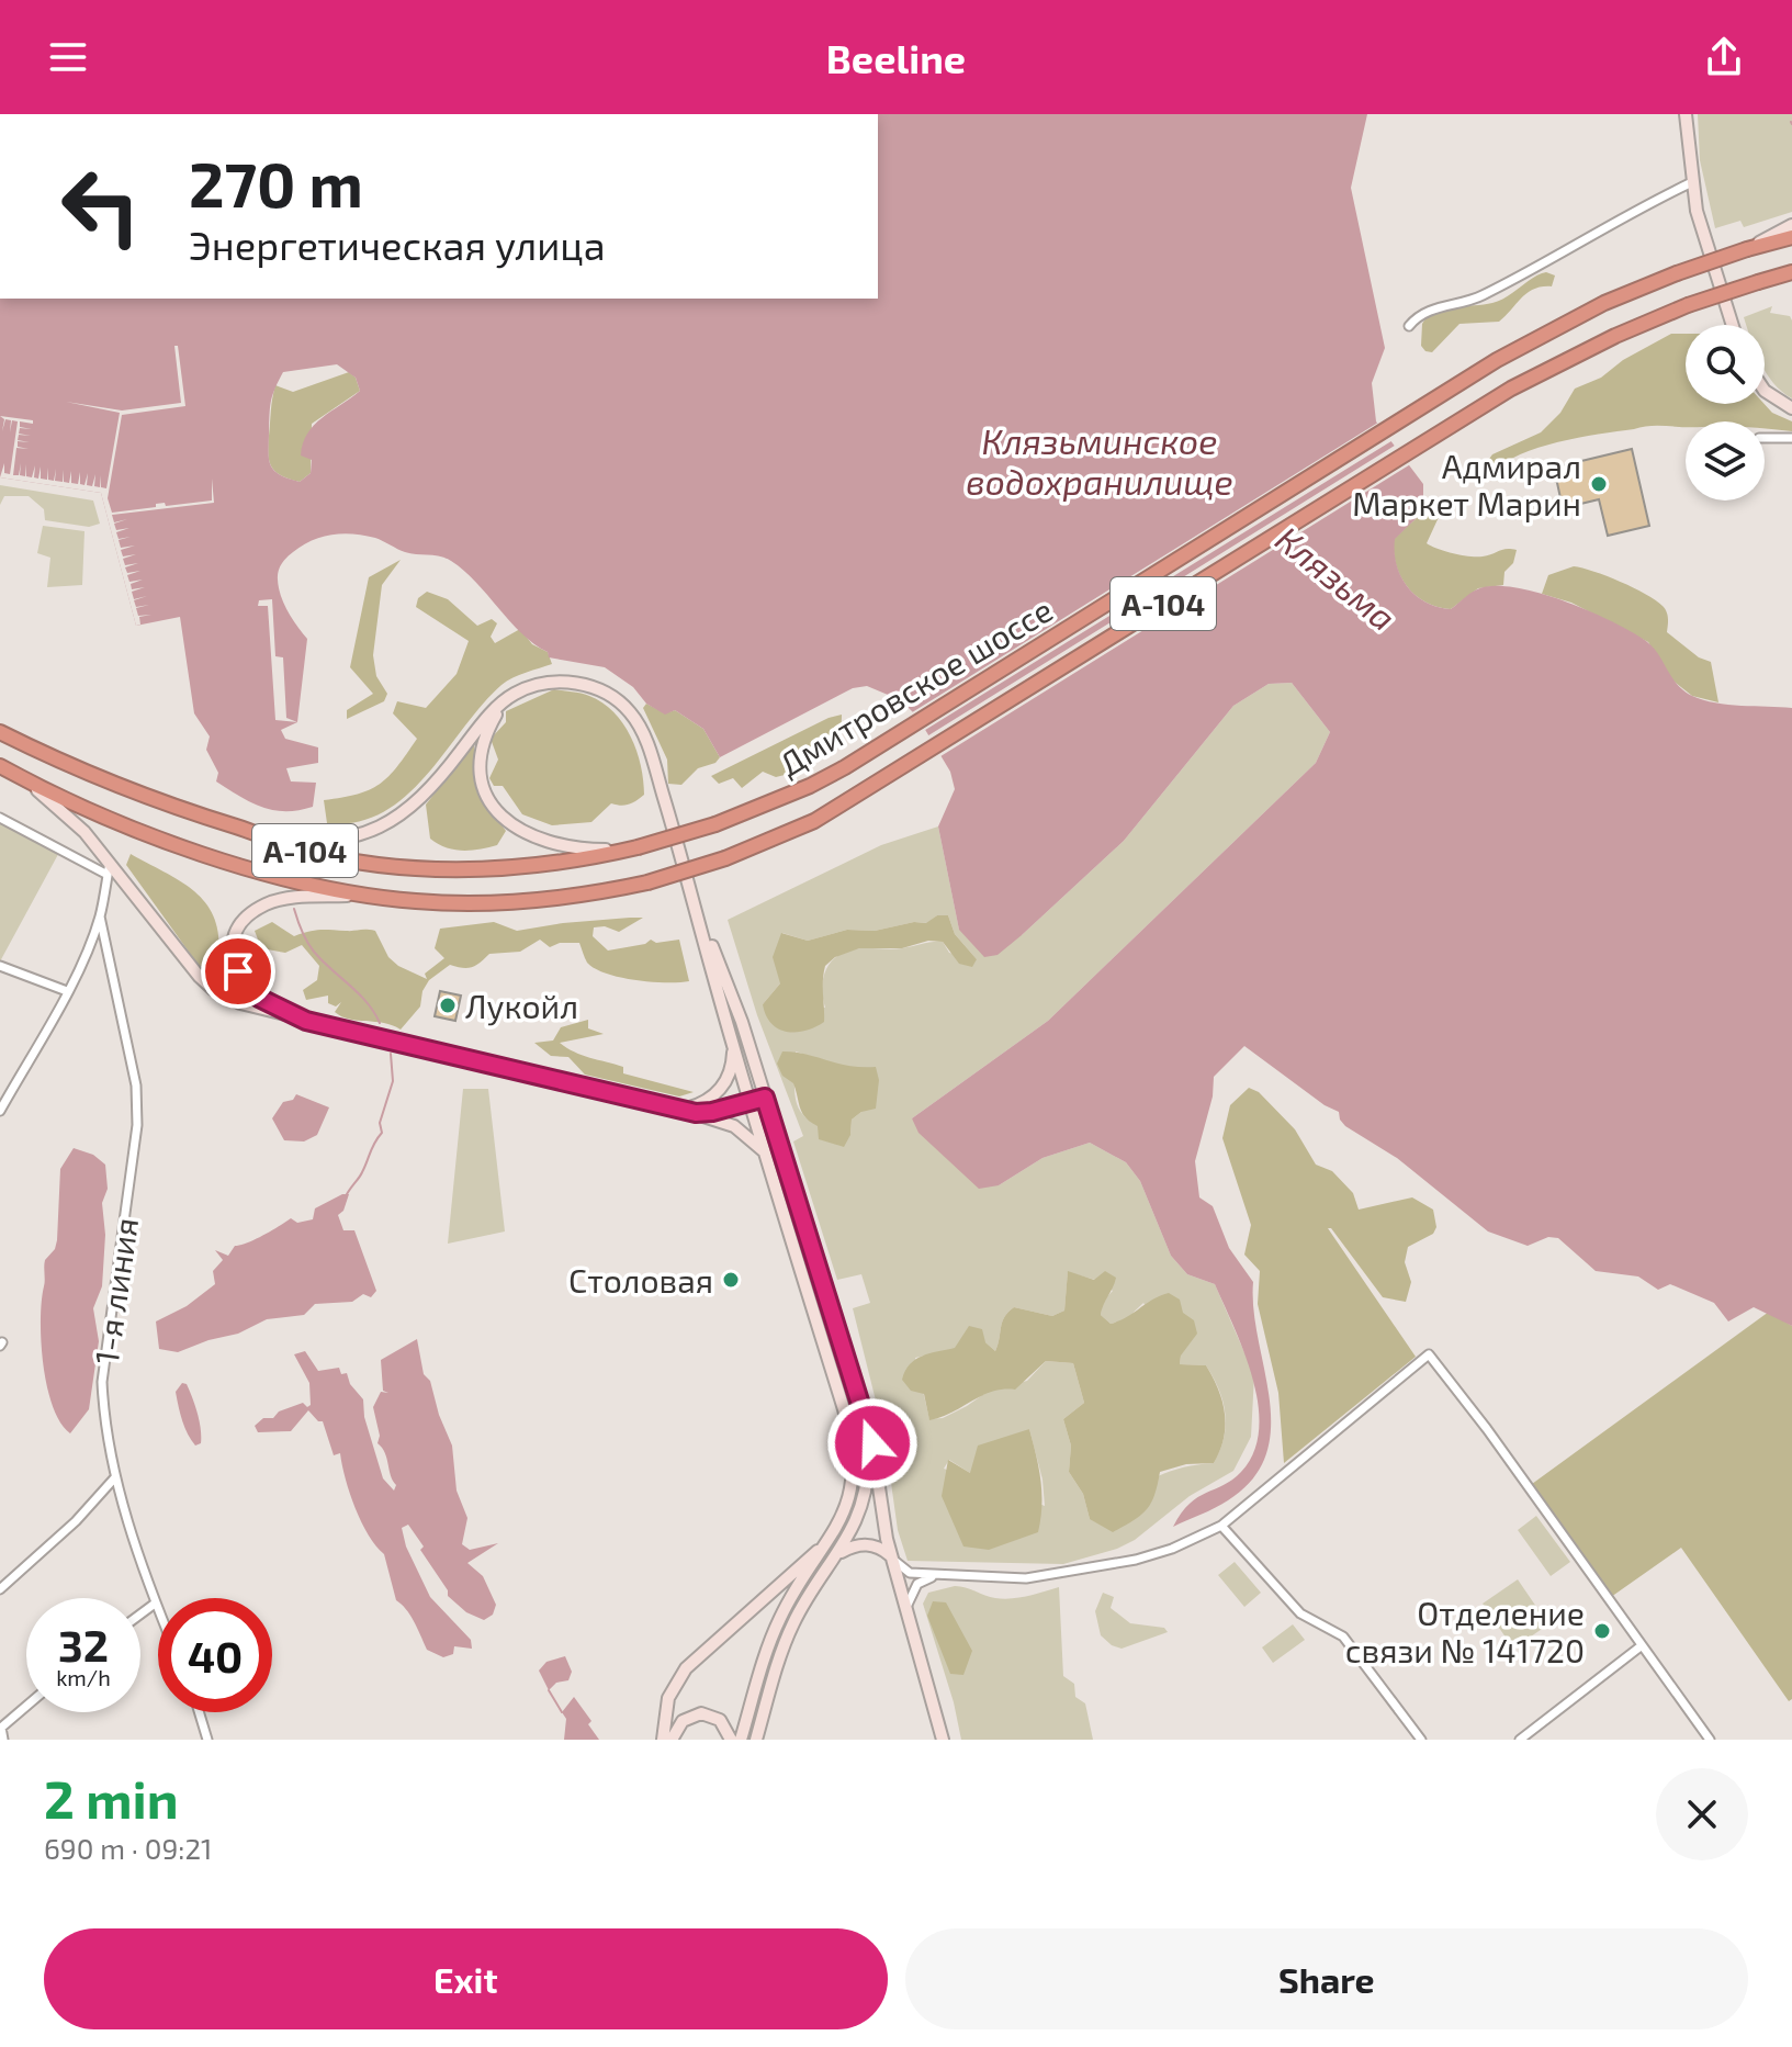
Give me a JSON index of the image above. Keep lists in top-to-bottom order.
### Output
{
  "streets": {
    "highway": ["А-104", "Дмитровское шоссе"],
    "street": ["1-я линия"]
  },
  "crossings": [
    ["А-104", "Дмитровское шоссе"]
  ],
  "water": ["Клязьминское водохранилище", "Клязьма"],
  "places": [
    "Адмирал Маркет Марин",
    "Лукойл",
    "Столовая",
    "Отделение связи № 141720"
  ],
  "page": {
    "header": "Beeline",
    "turn": ["270 m", "Энергетическая улица"],
    "speed": "32 km/h",
    "limit": "40",
    "heading": ["2 min", "690 m · 09:21"],
    "buttons": ["Exit", "Share"]
  }
}
